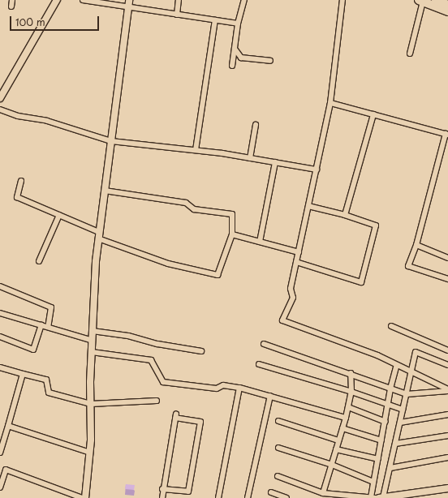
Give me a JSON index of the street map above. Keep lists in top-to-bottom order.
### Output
{
  "scale_bar": "100 m"
}
